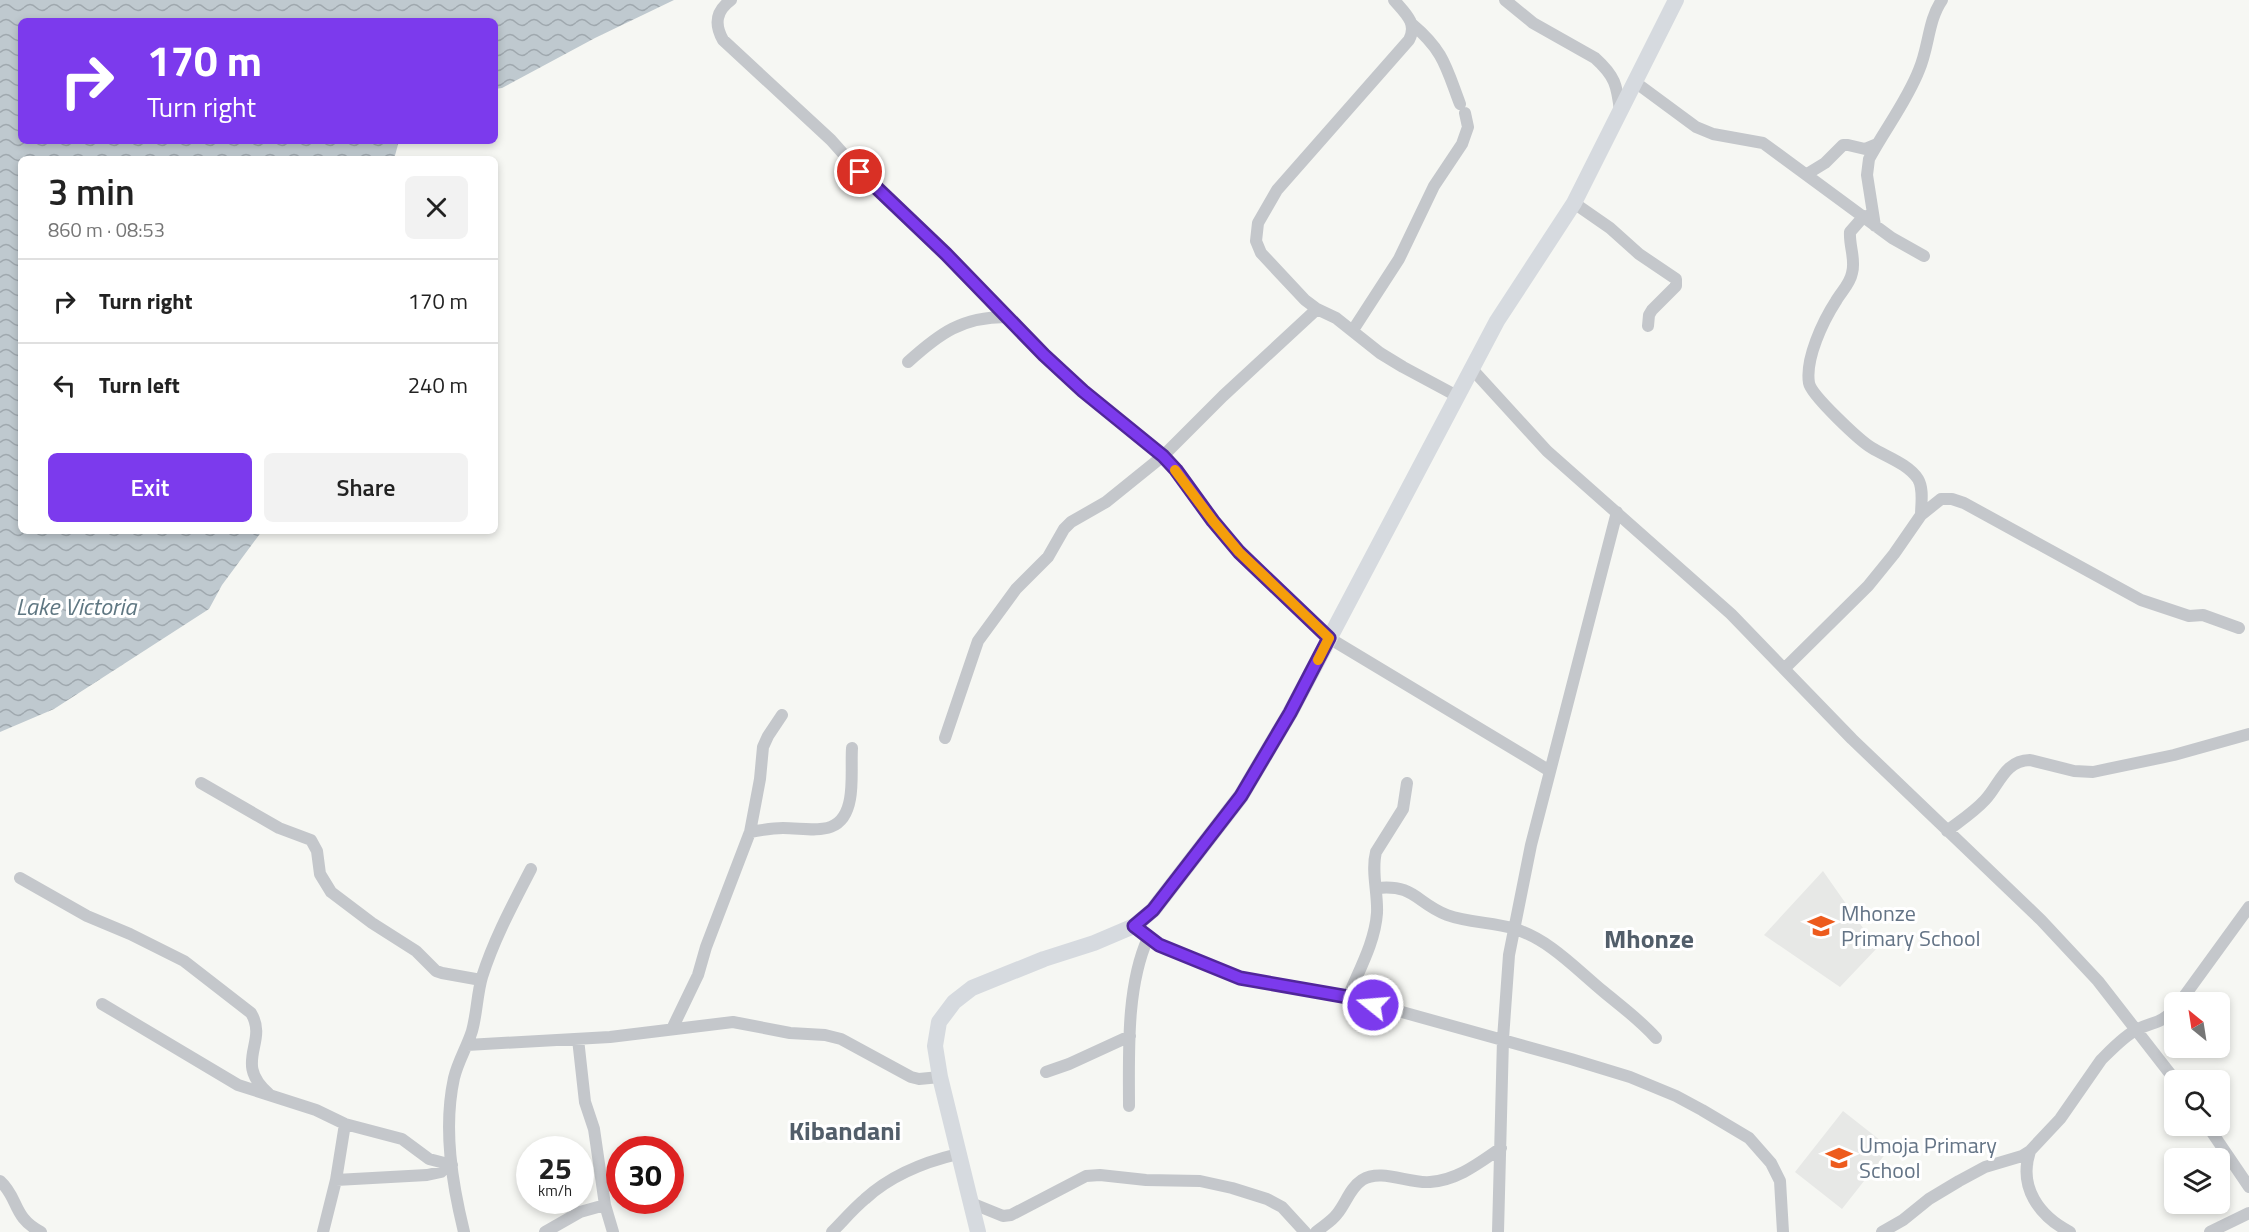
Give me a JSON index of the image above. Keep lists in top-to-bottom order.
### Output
{
  "districts": ["Mhonze", "Kibandani"],
  "water": ["Lake Victoria"],
  "places": {
    "school or university": ["Mhonze Primary School", "Umoja Primary School"]
  },
  "north": "top left",
  "page": {
    "turn": ["170 m", "Turn right"],
    "heading": ["3 min", "860 m · 08:53"],
    "list": [
      {
        "name": "Turn right",
        "value": "170 m"
      },
      {
        "name": "Turn left",
        "value": "240 m"
      }
    ],
    "buttons": ["Exit", "Share"],
    "speed": "25 km/h",
    "limit": "30"
  }
}
